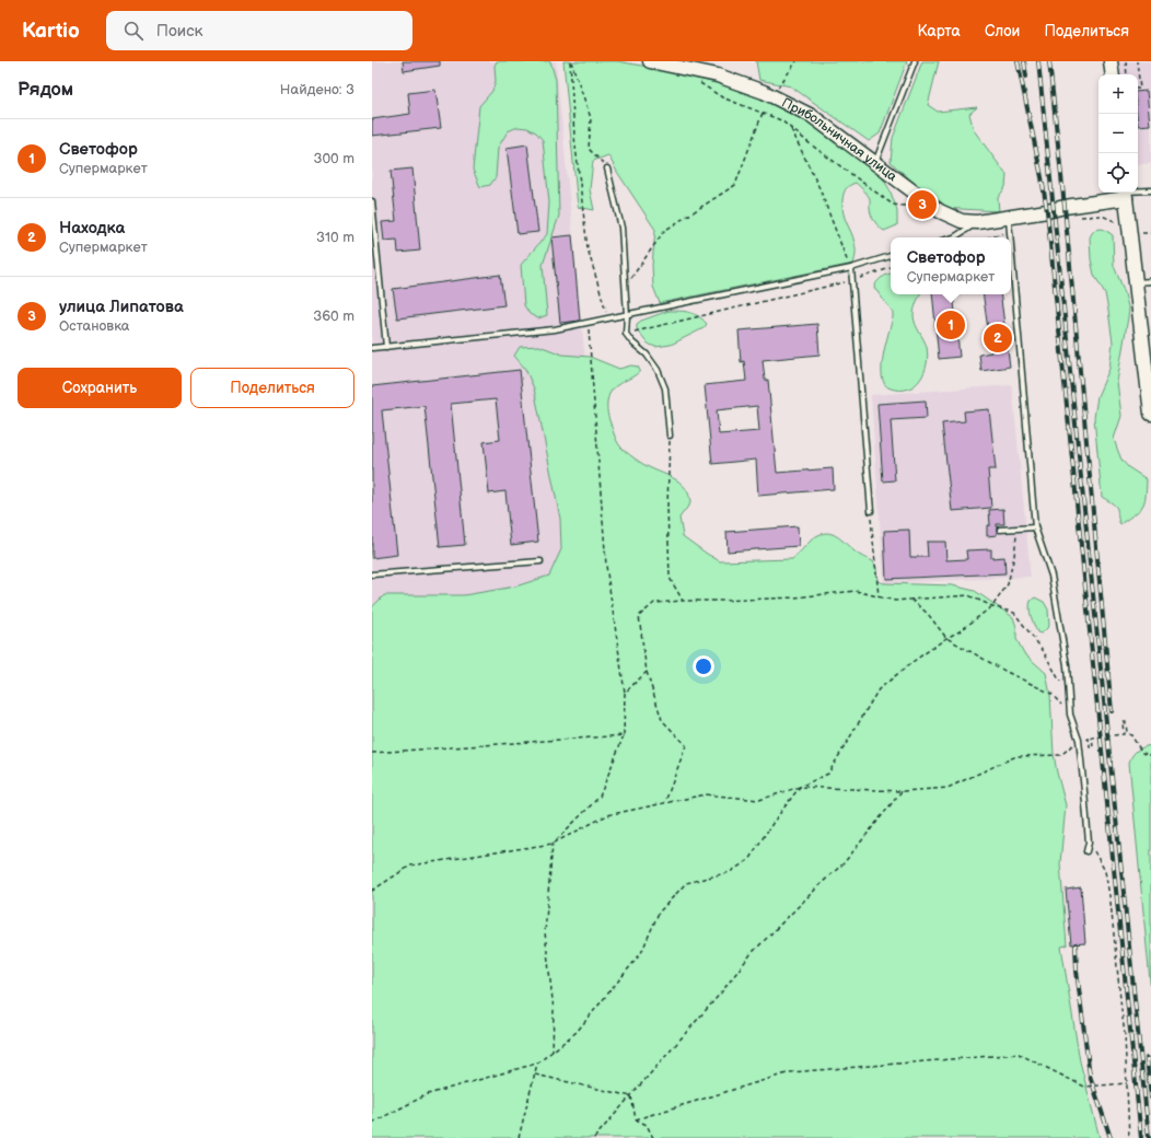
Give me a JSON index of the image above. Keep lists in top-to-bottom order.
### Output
{
  "streets": {
    "street": ["Прибольничная улица"]
  },
  "page": {
    "header": "Kartio",
    "search": "Поиск",
    "nav": ["Карта", "Слои", "Поделиться"],
    "heading": ["Рядом", "Найдено: 3"],
    "map_buttons": ["+", "−"],
    "list": [
      {
        "mark": "1",
        "name": "Светофор",
        "note": "Супермаркет",
        "value": "300 m"
      },
      {
        "mark": "2",
        "name": "Находка",
        "note": "Супермаркет",
        "value": "310 m"
      },
      {
        "mark": "3",
        "name": "улица Липатова",
        "note": "Остановка",
        "value": "360 m"
      }
    ],
    "pins": ["3", "1", "2"],
    "popup": ["Светофор", "Супермаркет"],
    "buttons": ["Сохранить", "Поделиться"]
  }
}
